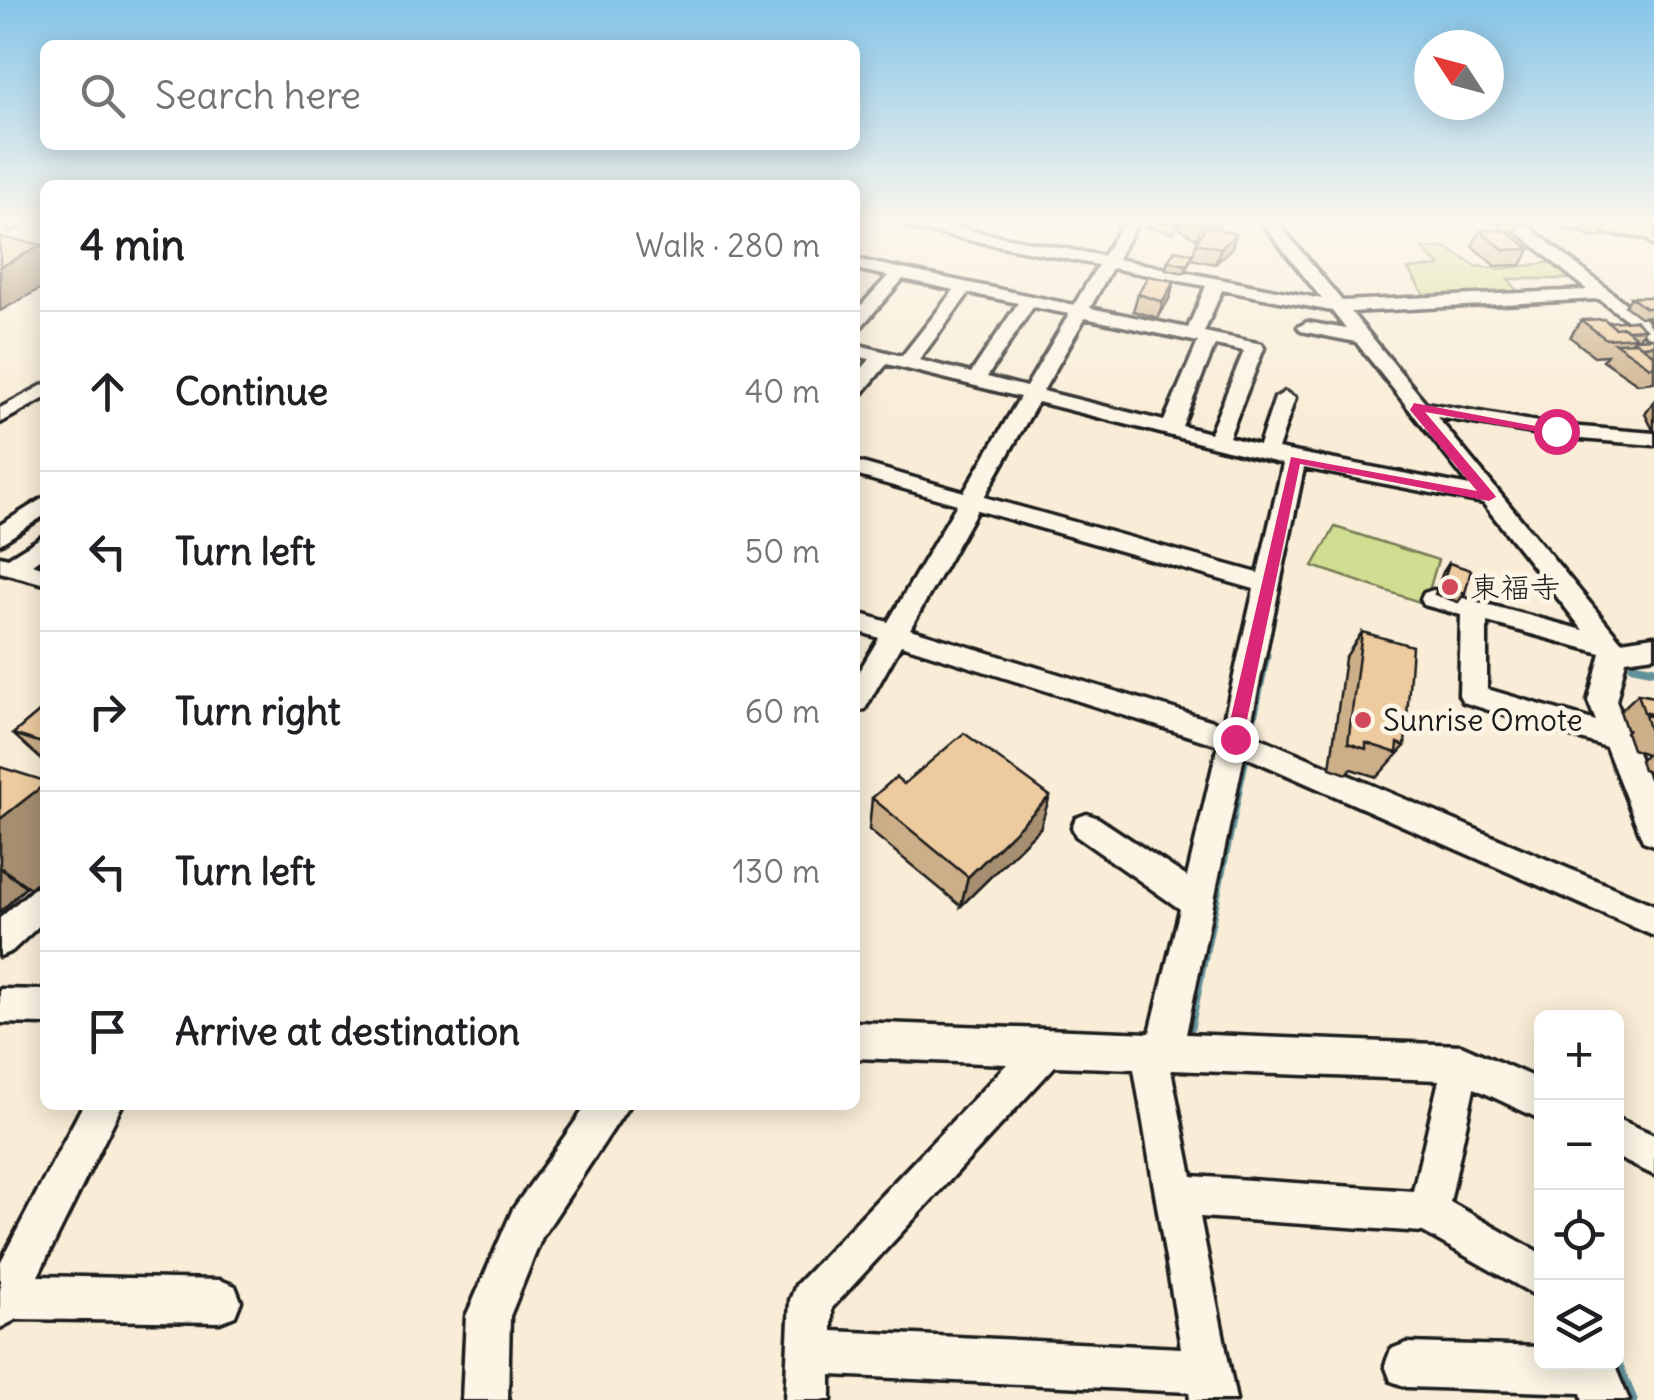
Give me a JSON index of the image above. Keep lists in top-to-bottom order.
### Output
{
  "places": ["東福寺", "Sunrise Omote"],
  "north": "top left",
  "page": {
    "search": "Search here",
    "heading": ["4 min", "Walk · 280 m"],
    "list": [
      ["Continue", "40 m"],
      ["Turn left", "50 m"],
      ["Turn right", "60 m"],
      ["Turn left", "130 m"],
      "Arrive at destination"
    ],
    "map_buttons": ["+", "−"]
  }
}
